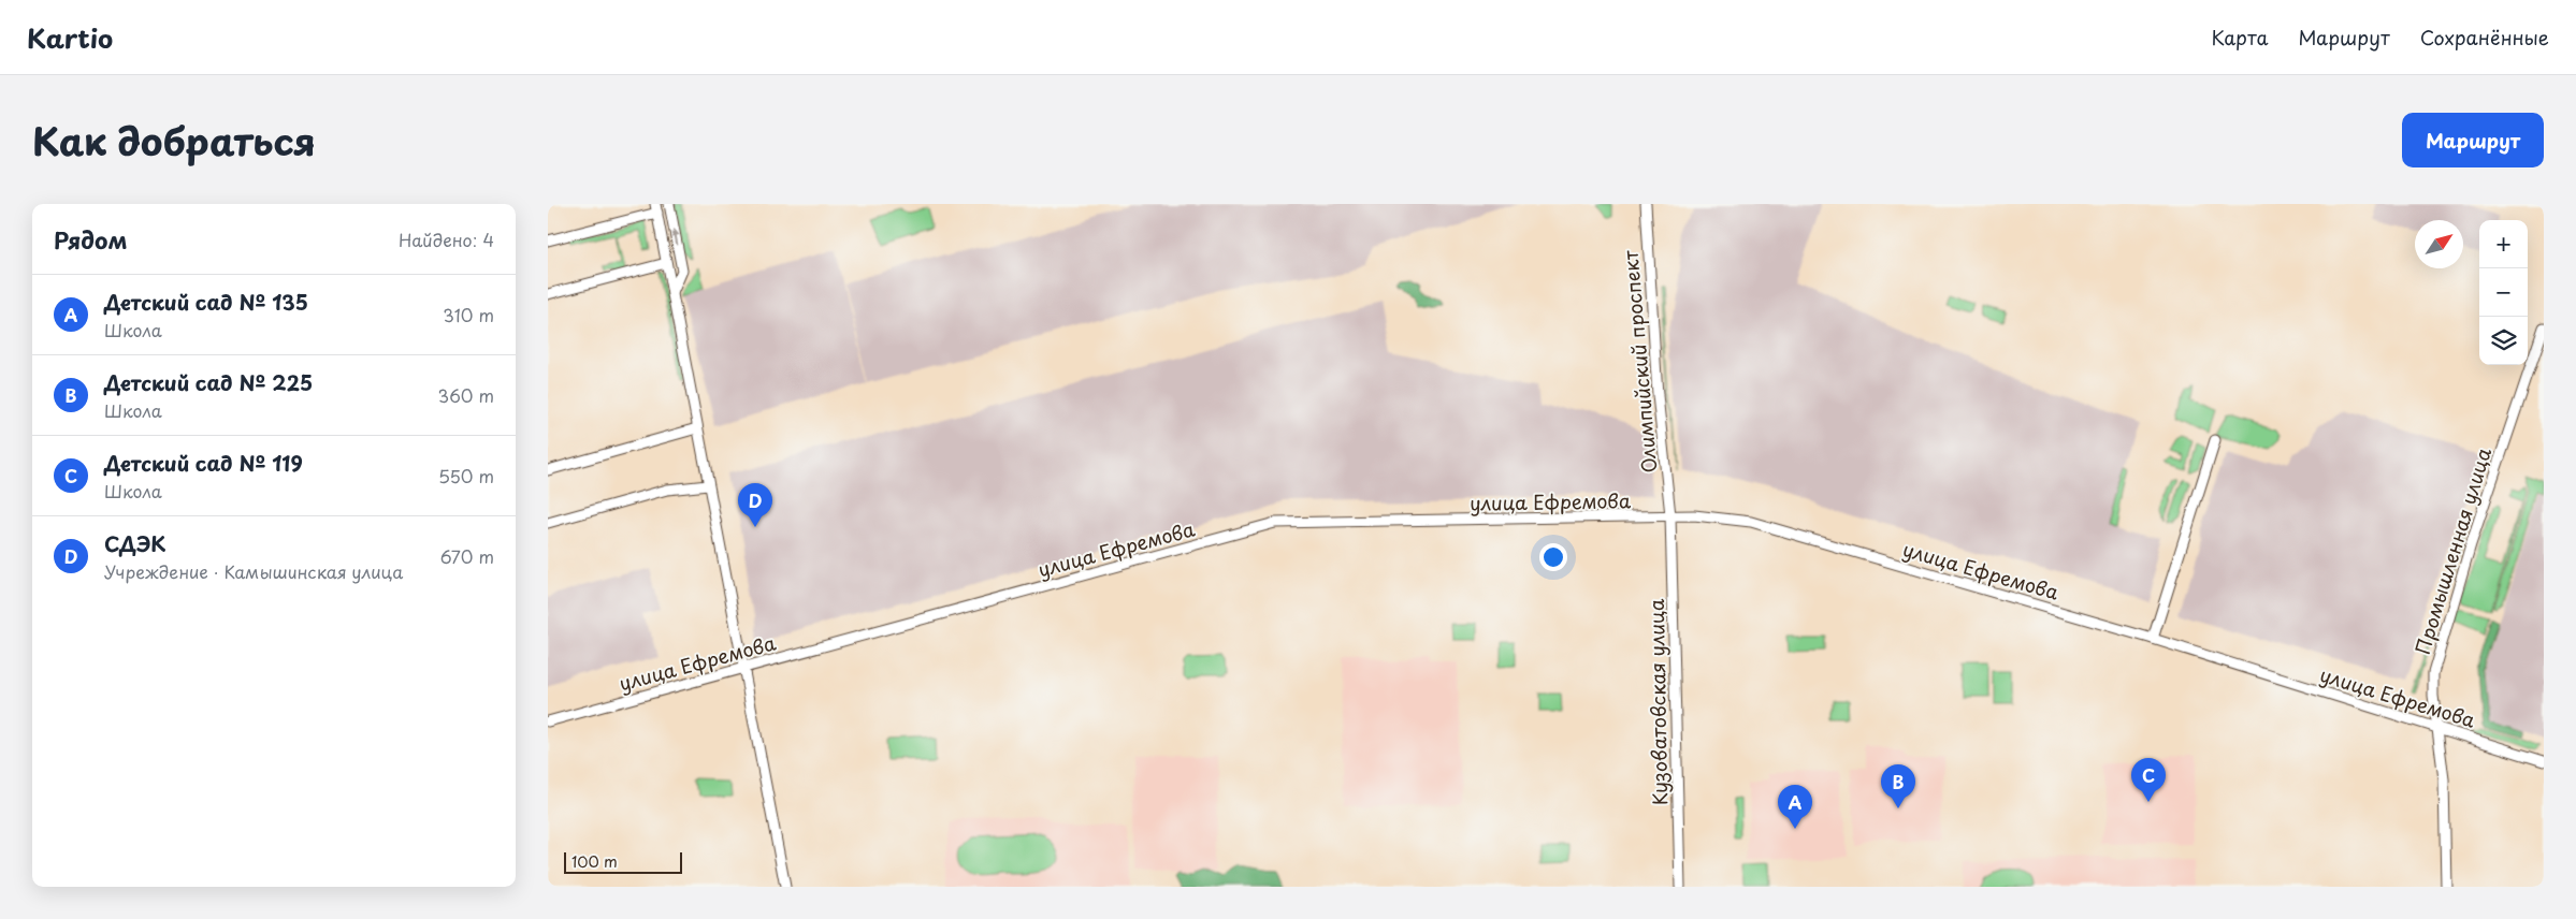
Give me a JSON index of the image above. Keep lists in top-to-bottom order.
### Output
{
  "streets": {
    "street": [
      "Олимпийский проспект",
      "улица Ефремова",
      "Промышленная улица",
      "Кузоватовская улица"
    ]
  },
  "crossings": [
    ["Олимпийский проспект", "улица Ефремова"],
    ["Олимпийский проспект", "Кузоватовская улица"],
    ["улица Ефремова", "Промышленная улица"],
    ["улица Ефремова", "Кузоватовская улица"]
  ],
  "scale_bar": "100 m",
  "north": "top right",
  "page": {
    "header": "Kartio",
    "nav": ["Карта", "Маршрут", "Сохранённые"],
    "title": "Как добраться",
    "buttons": "Маршрут",
    "heading": ["Рядом", "Найдено: 4"],
    "map_buttons": ["+", "−"],
    "list": [
      {
        "mark": "A",
        "name": "Детский сад № 135",
        "note": "Школа",
        "value": "310 m"
      },
      {
        "mark": "B",
        "name": "Детский сад № 225",
        "note": "Школа",
        "value": "360 m"
      },
      {
        "mark": "C",
        "name": "Детский сад № 119",
        "note": "Школа",
        "value": "550 m"
      },
      {
        "mark": "D",
        "name": "СДЭК",
        "note": "Учреждение · Камышинская улица",
        "value": "670 m"
      }
    ],
    "pins": [
      "D",
      "C",
      "B",
      "A"
    ],
    "scale": "100 m"
  }
}
